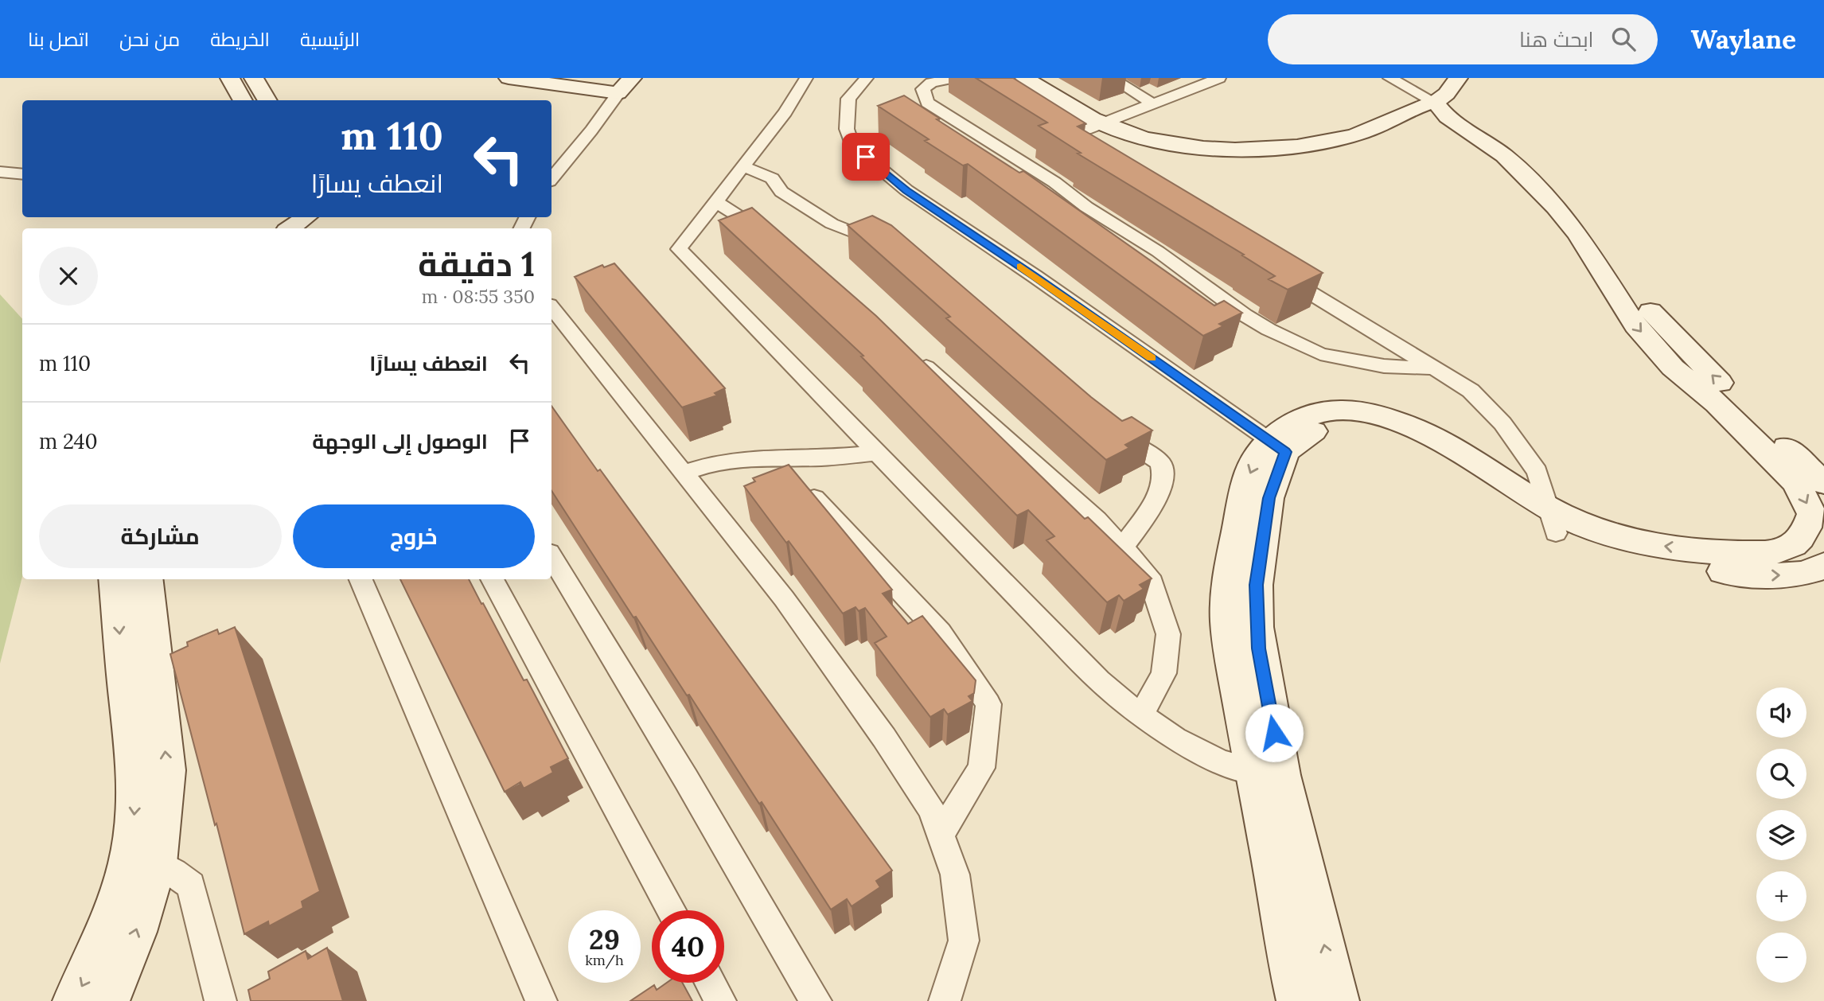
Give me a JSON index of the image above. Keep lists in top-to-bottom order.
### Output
{
  "page": {
    "header": "Waylane",
    "search": "ابحث هنا",
    "nav": [
      "الرئيسية",
      "الخريطة",
      "من نحن",
      "اتصل بنا"
    ],
    "turn": ["110 m", "انعطف يسارًا"],
    "heading": ["1 دقيقة", "350 m · 08:55"],
    "list": [
      {
        "name": "انعطف يسارًا",
        "value": "110 m"
      },
      {
        "name": "الوصول إلى الوجهة",
        "value": "240 m"
      }
    ],
    "buttons": ["خروج", "مشاركة"],
    "map_buttons": ["+", "−"],
    "speed": "29 km/h",
    "limit": "40"
  }
}
